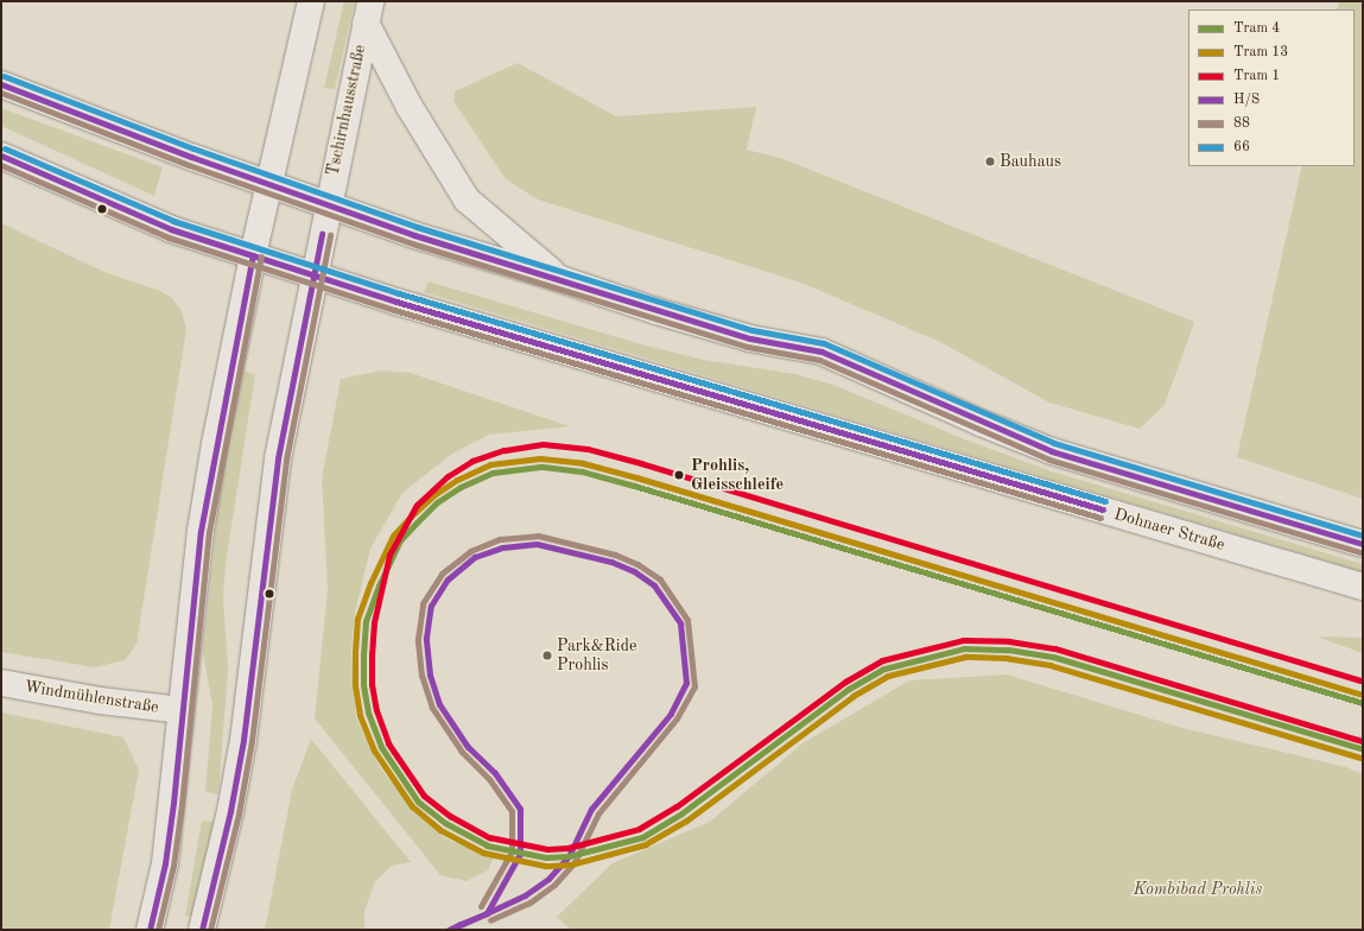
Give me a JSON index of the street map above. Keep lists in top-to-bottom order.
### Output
{
  "streets": {
    "main road": ["Tschirnhausstraße", "Dohnaer Straße", "Windmühlenstraße"]
  },
  "crossings": [
    ["Tschirnhausstraße", "Dohnaer Straße"]
  ],
  "parks": ["Kombibad Prohlis"],
  "places": ["Bauhaus", "Prohlis, Gleisschleife", "Park&Ride Prohlis"],
  "lines": [
    "transit line 66",
    "transit line H/S",
    "transit line 88",
    "tram line 1",
    "tram line 13",
    "tram line 4"
  ],
  "legend": [
    "Tram 4",
    "Tram 13",
    "Tram 1",
    "H/S",
    "88",
    "66"
  ]
}
